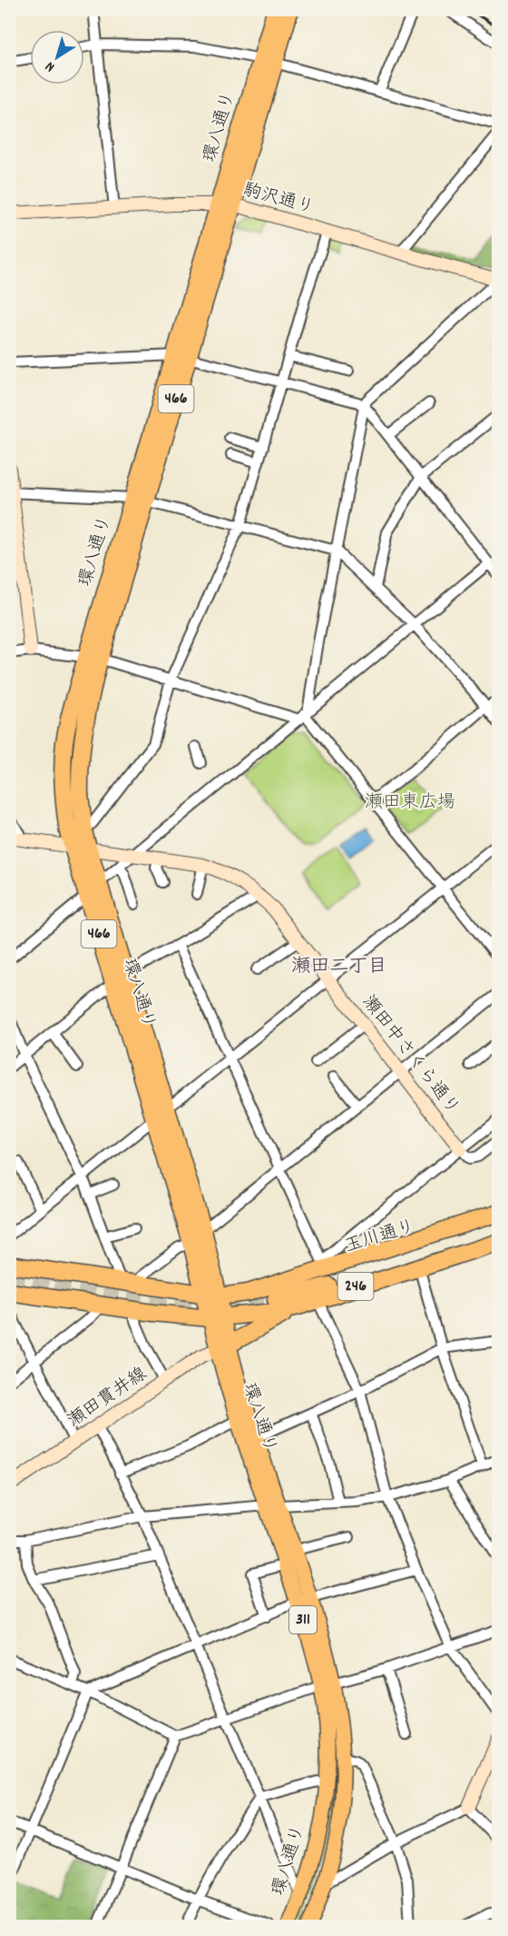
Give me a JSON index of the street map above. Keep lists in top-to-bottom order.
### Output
{
  "streets": {
    "highway": [
      "環八通り",
      "466",
      "玉川通り",
      "246"
    ],
    "main road": ["311"],
    "street": ["駒沢通り", "瀬田中さくら通り", "瀬田貫井線"]
  },
  "crossings": [
    ["環八通り", "駒沢通り"],
    ["環八通り", "瀬田中さくら通り"],
    ["環八通り", "246"],
    ["環八通り", "瀬田貫井線"],
    ["玉川通り", "246"]
  ],
  "districts": ["瀬田二丁目"],
  "parks": ["瀬田東広場"],
  "north": "bottom left"
}
